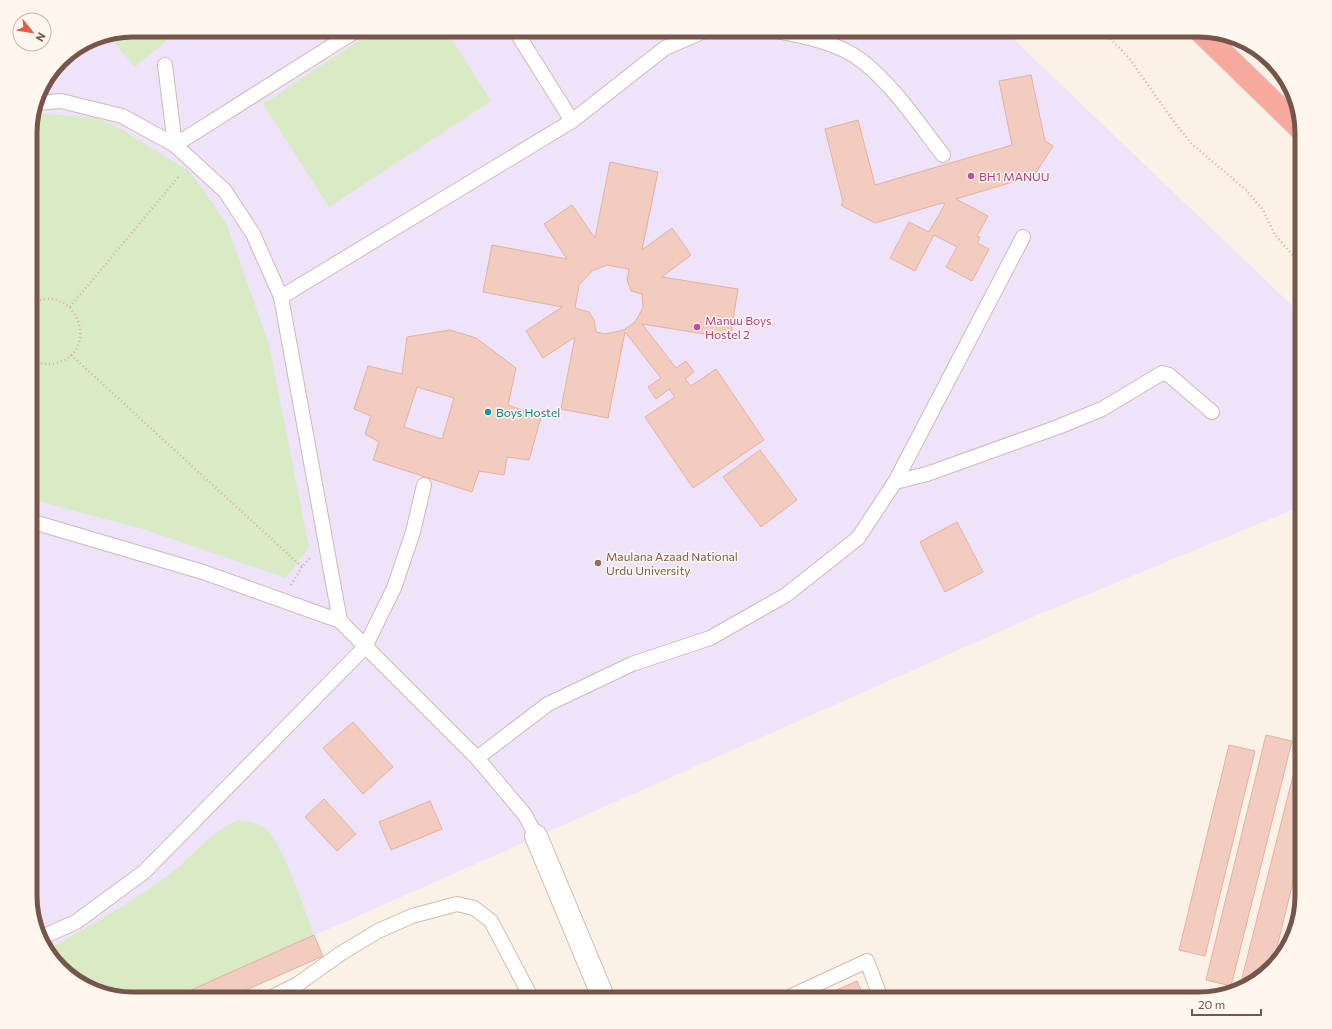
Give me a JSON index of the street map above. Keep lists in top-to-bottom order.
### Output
{
  "places": [
    "BH1 MANUU",
    "Manuu Boys Hostel 2",
    "Boys Hostel",
    "Maulana Azaad National Urdu University"
  ],
  "scale_bar": "20 m",
  "north": "bottom right"
}
